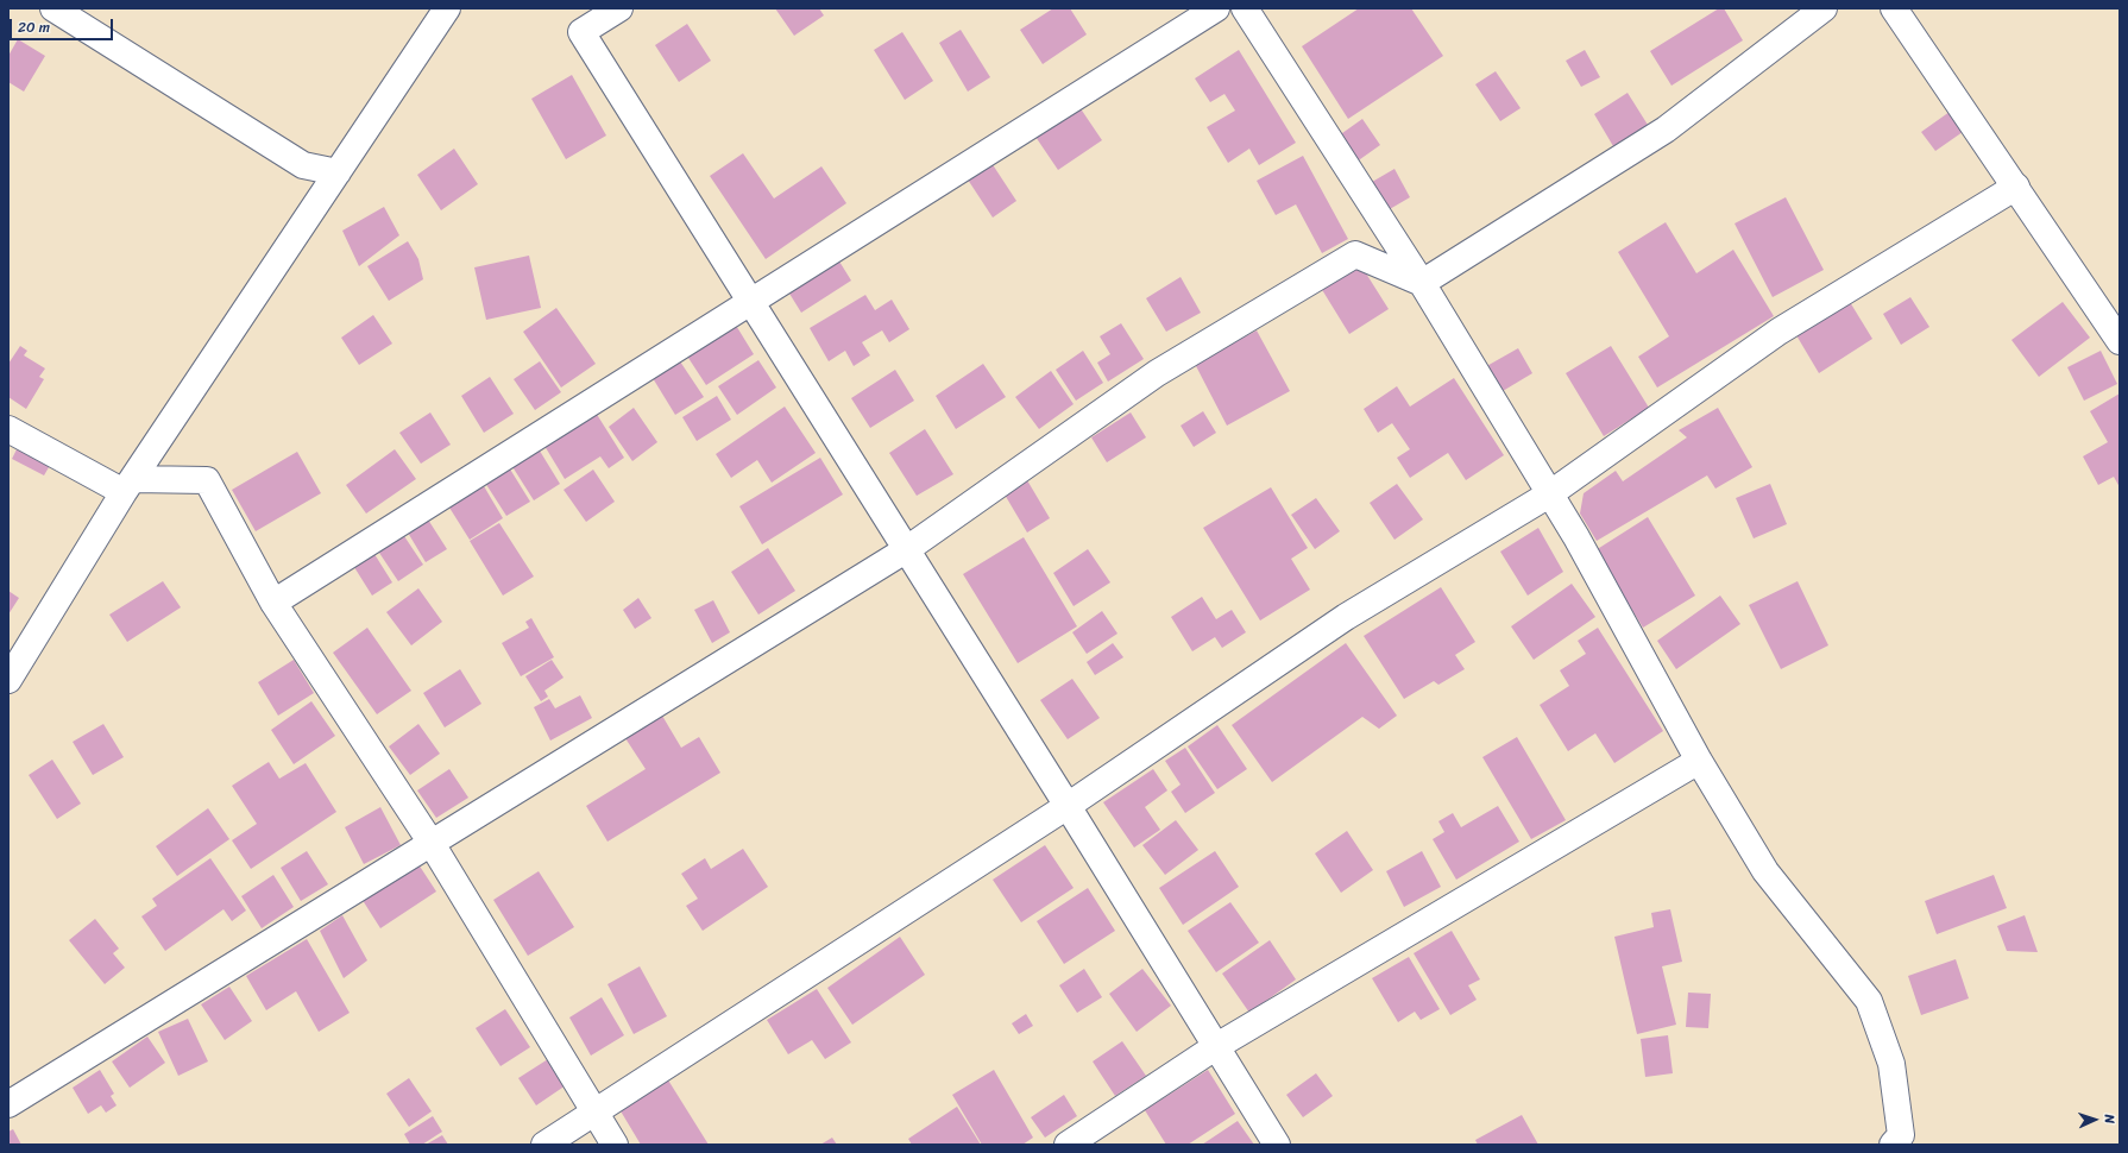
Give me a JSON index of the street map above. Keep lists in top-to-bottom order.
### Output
{
  "scale_bar": "20 m",
  "north": "right"
}
